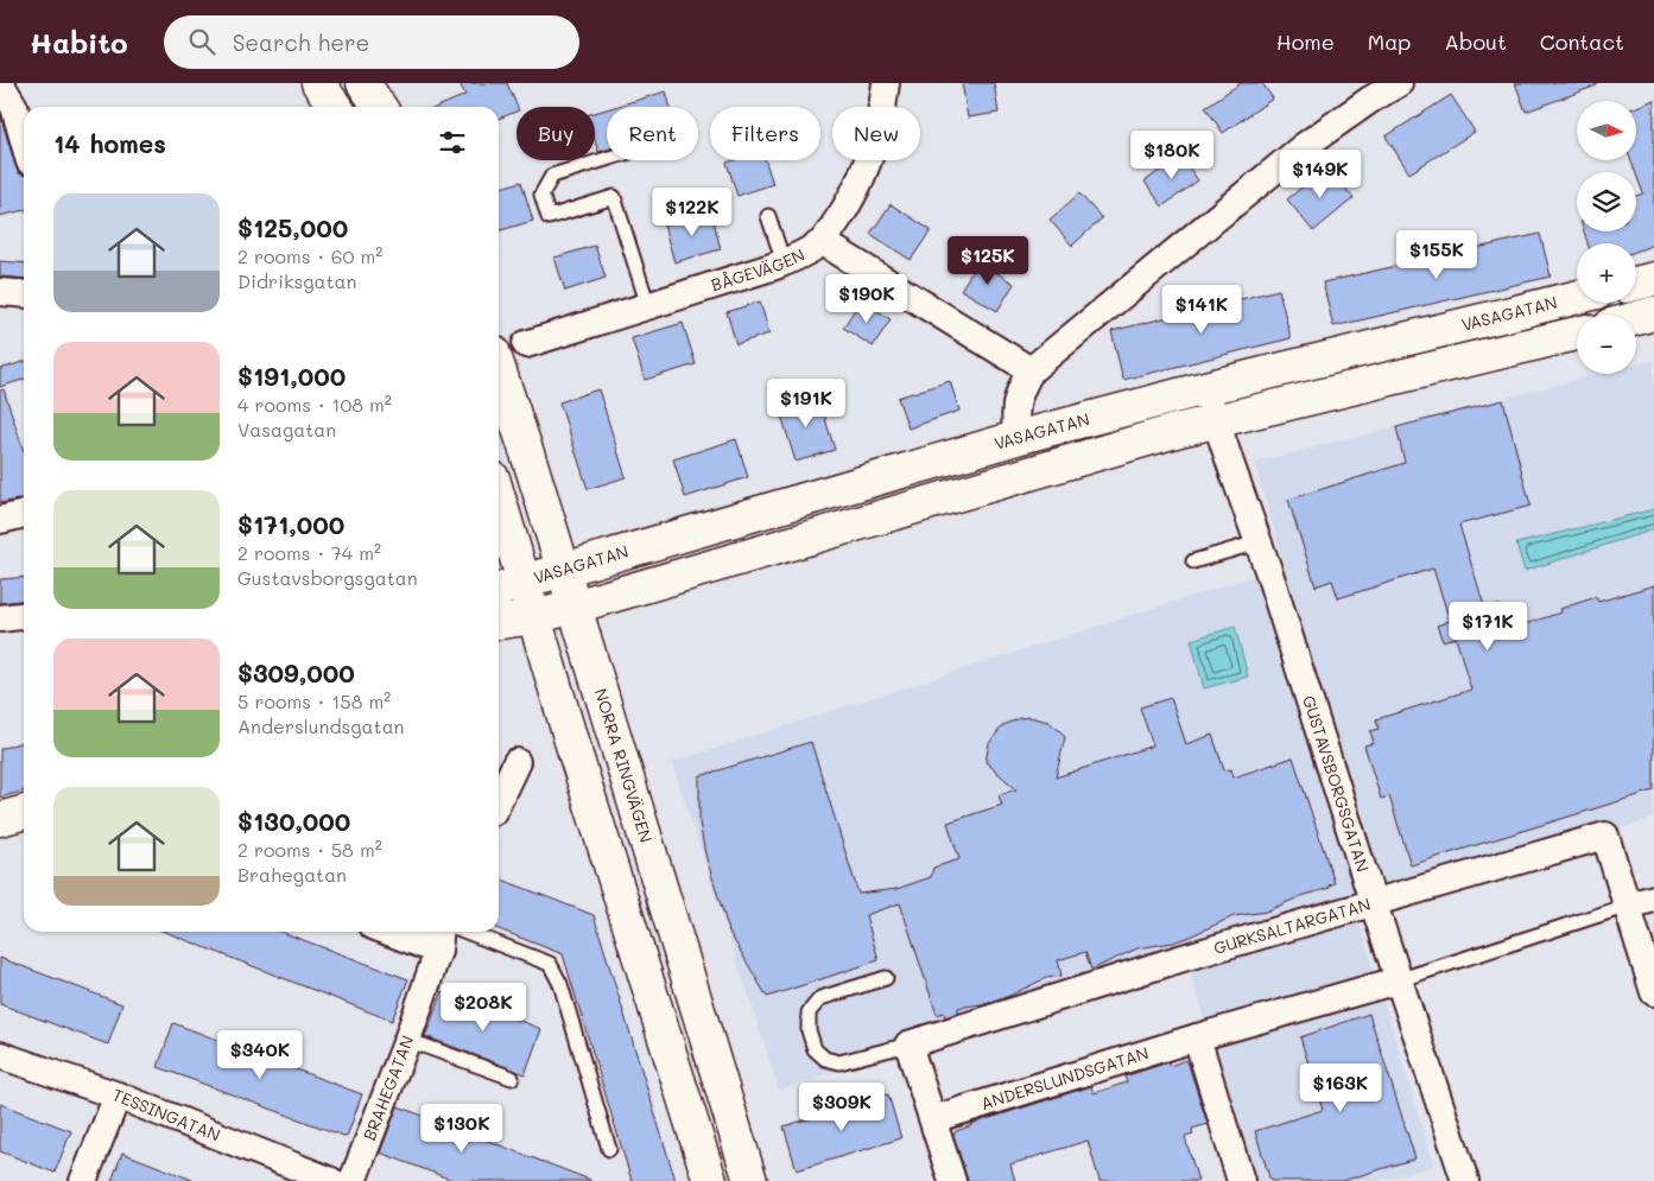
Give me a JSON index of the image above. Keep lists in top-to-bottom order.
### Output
{
  "streets": {
    "street": [
      "BÅGEVÄGEN",
      "VASAGATAN",
      "NORRA RINGVÄGEN",
      "GUSTAVSBORGSGATAN",
      "GURKSALTARGATAN",
      "ANDERSLUNDSGATAN",
      "BRAHEGATAN",
      "TESSINGATAN"
    ]
  },
  "crossings": [
    ["VASAGATAN", "NORRA RINGVÄGEN"],
    ["VASAGATAN", "GUSTAVSBORGSGATAN"],
    ["GUSTAVSBORGSGATAN", "GURKSALTARGATAN"],
    ["GUSTAVSBORGSGATAN", "ANDERSLUNDSGATAN"]
  ],
  "north": "right",
  "page": {
    "header": "Habito",
    "search": "Search here",
    "nav": [
      "Home",
      "Map",
      "About",
      "Contact"
    ],
    "map_buttons": ["+", "−"],
    "chip": [
      "Buy",
      "Rent",
      "Filters",
      "New"
    ],
    "heading": "14 homes",
    "price": [
      "$180K",
      "$149K",
      "$122K",
      "$155K",
      "$125K",
      "$190K",
      "$141K",
      "$191K",
      "$171K",
      "$208K",
      "$340K",
      "$163K",
      "$309K",
      "$130K"
    ],
    "list": [
      {
        "name": "$125,000",
        "note": "2 rooms · 60 m² · Didriksgatan"
      },
      {
        "name": "$191,000",
        "note": "4 rooms · 108 m² · Vasagatan"
      },
      {
        "name": "$171,000",
        "note": "2 rooms · 74 m² · Gustavsborgsgatan"
      },
      {
        "name": "$309,000",
        "note": "5 rooms · 158 m² · Anderslundsgatan"
      },
      {
        "name": "$130,000",
        "note": "2 rooms · 58 m² · Brahegatan"
      }
    ]
  }
}
